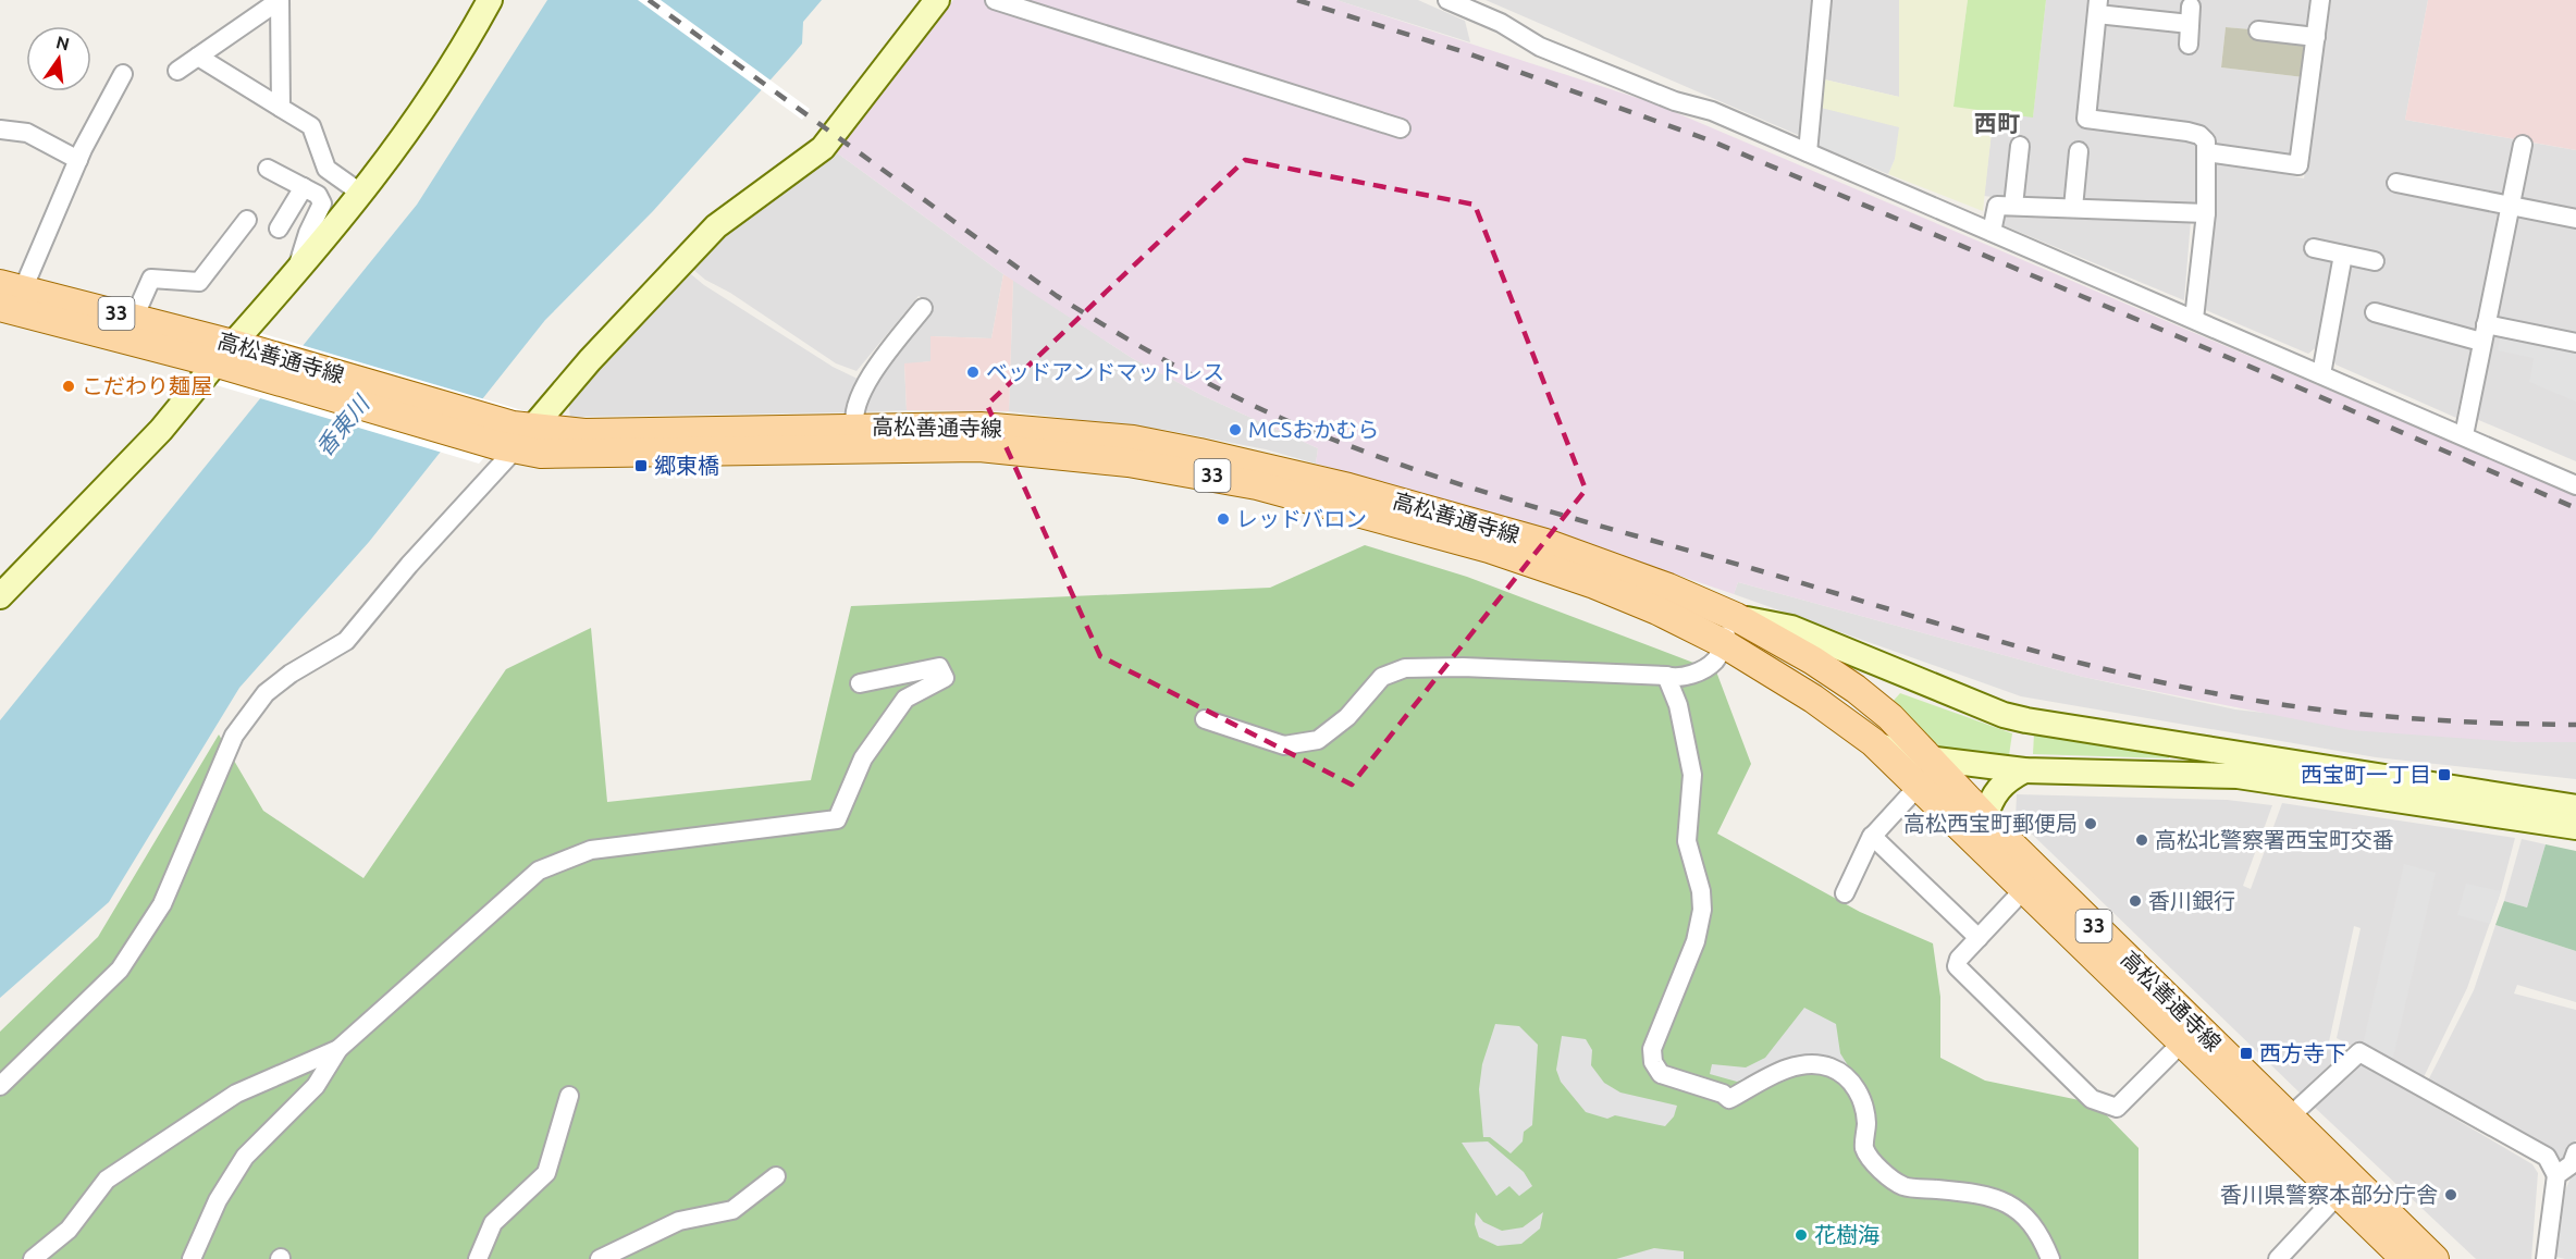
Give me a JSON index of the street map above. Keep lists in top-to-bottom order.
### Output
{
  "streets": {
    "main road": ["33", "高松善通寺線"]
  },
  "districts": ["西町"],
  "water": ["香東川"],
  "places": {
    "other": [
      "ベッドアンドマットレス",
      "こだわり麺屋",
      "MCSおかむら",
      "レッドバロン",
      "高松西宝町郵便局",
      "高松北警察署西宝町交番",
      "香川銀行",
      "香川県警察本部分庁舎",
      "花樹海"
    ],
    "transit": ["郷東橋", "西宝町一丁目", "西方寺下"]
  },
  "north": "top"
}
